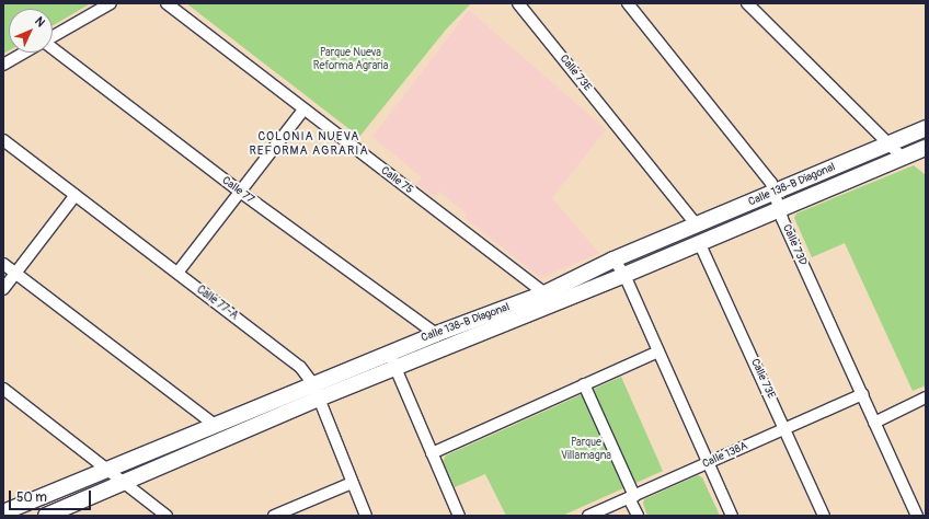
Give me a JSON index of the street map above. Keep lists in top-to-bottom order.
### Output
{
  "streets": {
    "street": [
      "Calle 73E",
      "Calle 75",
      "Calle 138-B Diagonal",
      "Calle 77",
      "Calle 73D",
      "Calle 77-A",
      "Calle 138A"
    ]
  },
  "crossings": [
    ["Calle 73E", "Calle 138-B Diagonal"],
    ["Calle 73E", "Calle 138A"],
    ["Calle 75", "Calle 138-B Diagonal"],
    ["Calle 138-B Diagonal", "Calle 77"],
    ["Calle 138-B Diagonal", "Calle 73D"],
    ["Calle 138-B Diagonal", "Calle 77-A"],
    ["Calle 73D", "Calle 138A"]
  ],
  "districts": ["COLONIA NUEVA REFORMA AGRARIA"],
  "parks": ["Parque Nueva Reforma Agraria", "Parque Villamagna"],
  "scale_bar": "50 m",
  "north": "top right"
}
